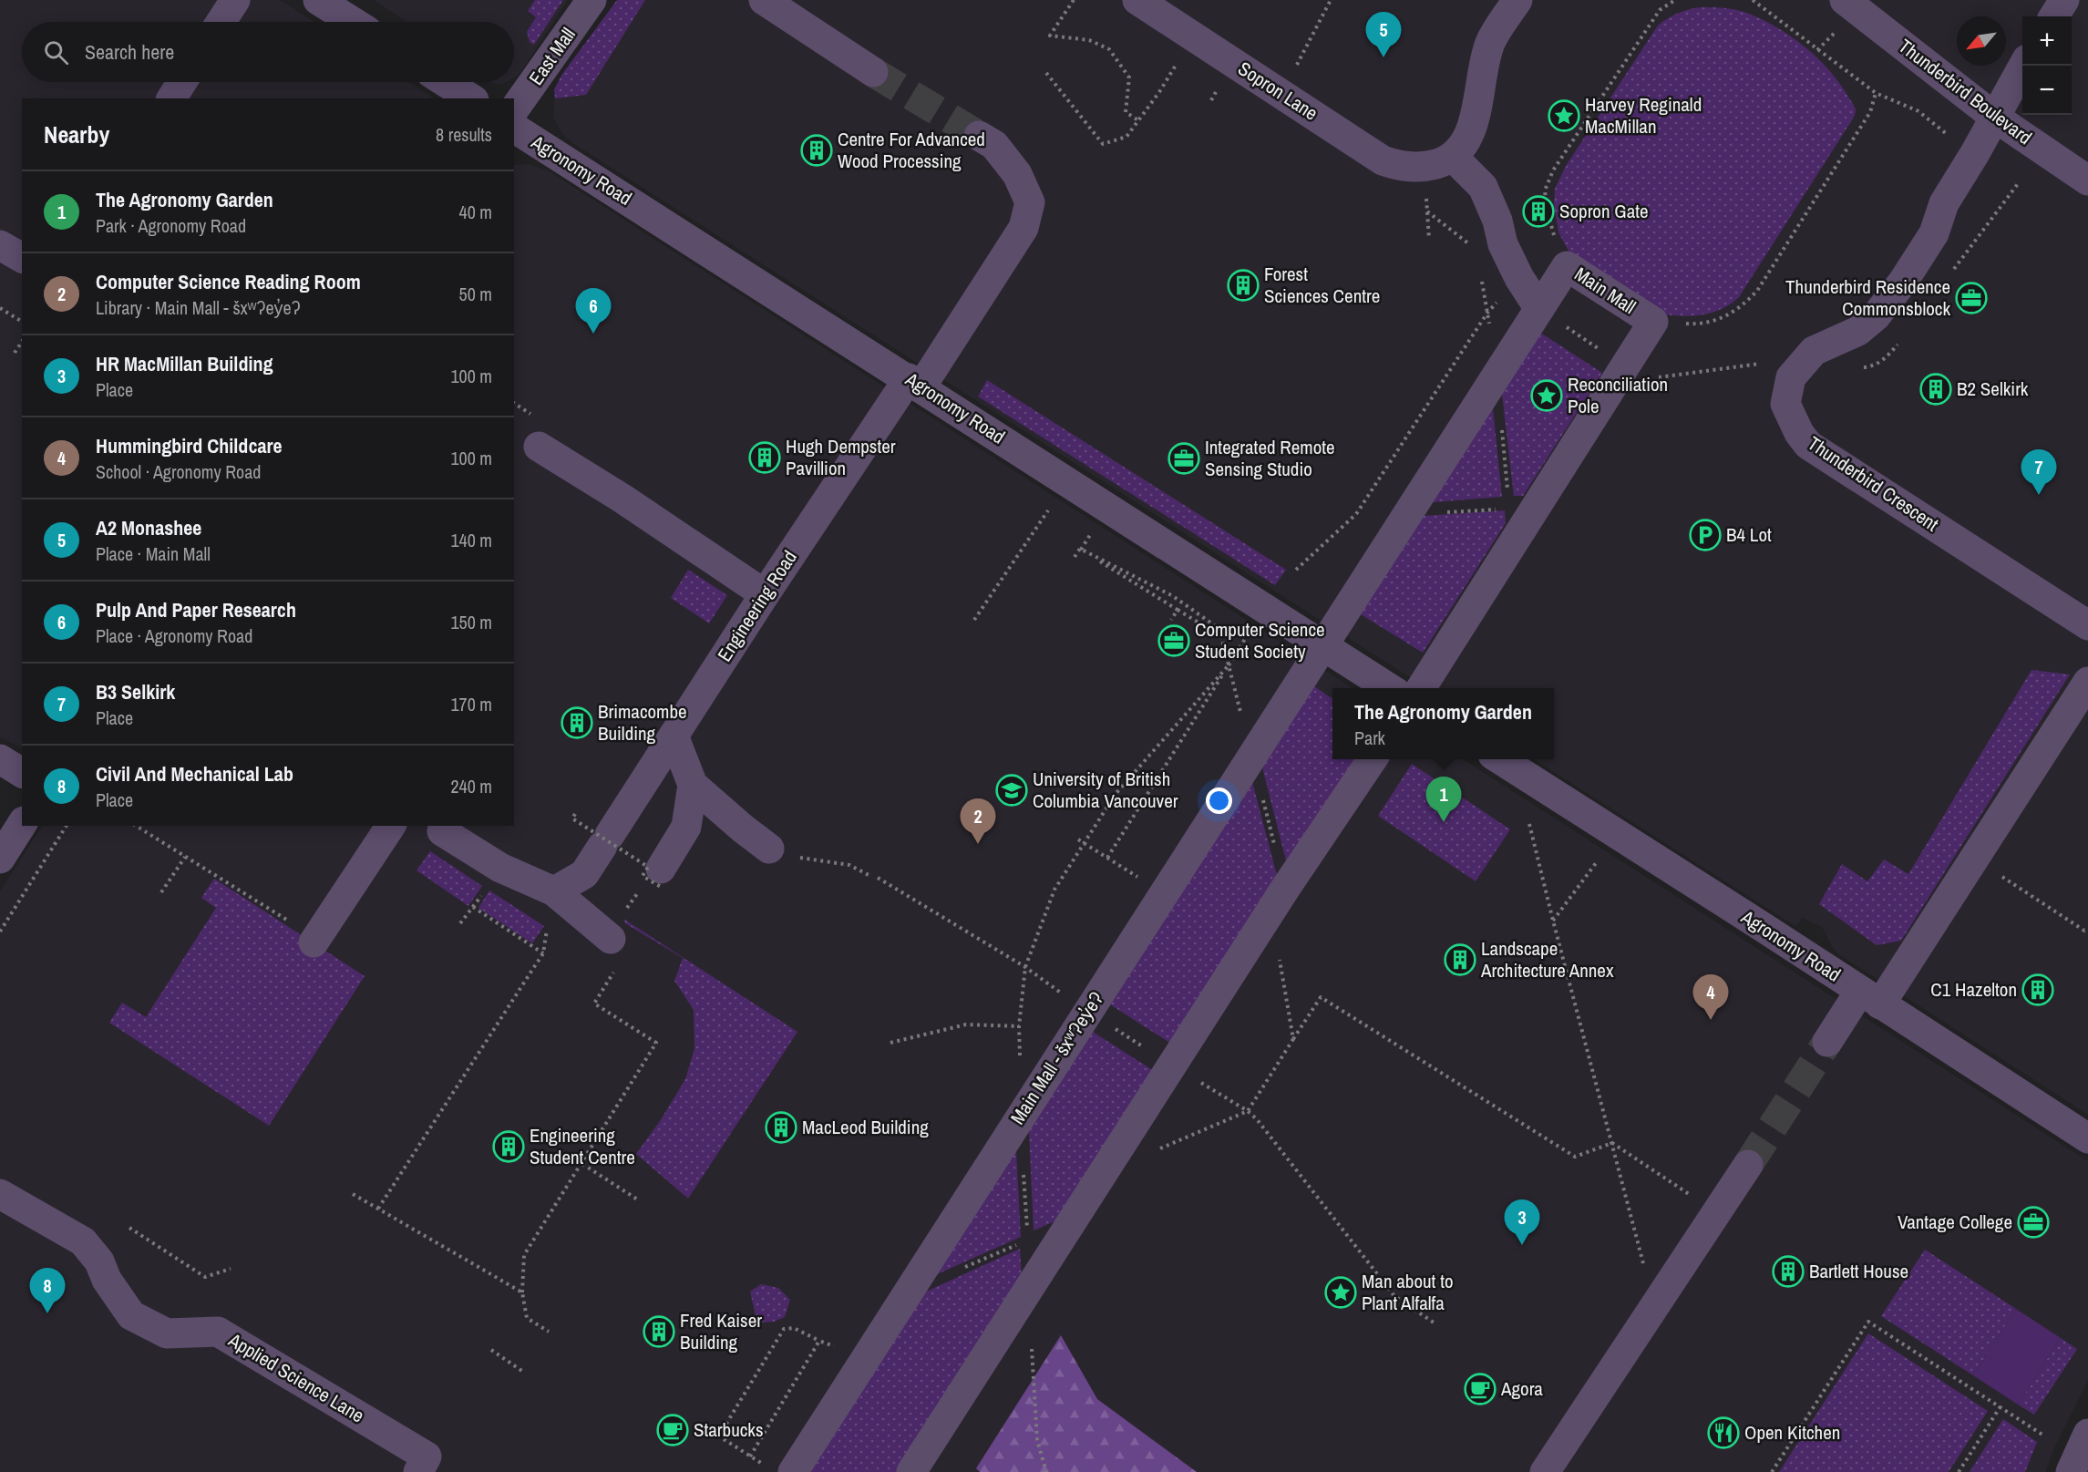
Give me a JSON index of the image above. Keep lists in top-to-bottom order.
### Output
{
  "streets": {
    "street": [
      "East Mall",
      "Sopron Lane",
      "Thunderbird Boulevard",
      "Agronomy Road",
      "Main Mall",
      "Thunderbird Crescent",
      "Engineering Road",
      "Main Mall - šxʷʔey̓eʔ",
      "Applied Science Lane"
    ]
  },
  "crossings": [
    ["Thunderbird Boulevard", "Thunderbird Crescent"],
    ["Agronomy Road", "Main Mall"],
    ["Agronomy Road", "Engineering Road"],
    ["Agronomy Road", "Main Mall - šxʷʔey̓eʔ"],
    ["Main Mall", "Main Mall - šxʷʔey̓eʔ"]
  ],
  "places": {
    "place": ["Harvey Reginald MacMillan", "Reconciliation Pole", "Man about to Plant Alfalfa"],
    "building": [
      "Centre For Advanced Wood Processing",
      "Sopron Gate",
      "Forest Sciences Centre",
      "B2 Selkirk",
      "Hugh Dempster Pavillion",
      "Brimacombe Building",
      "Landscape Architecture Annex",
      "C1 Hazelton",
      "MacLeod Building",
      "Engineering Student Centre",
      "Bartlett House",
      "Fred Kaiser Building"
    ],
    "office": [
      "Thunderbird Residence Commonsblock",
      "Integrated Remote Sensing Studio",
      "Computer Science Student Society",
      "Vantage College"
    ],
    "parking": ["B4 Lot"],
    "school or university": ["University of British Columbia Vancouver"],
    "cafe": ["Agora", "Starbucks"],
    "restaurant": ["Open Kitchen"]
  },
  "north": "bottom left",
  "page": {
    "pins": [
      "5",
      "6",
      "7",
      "1",
      "2",
      "4",
      "3",
      "8"
    ],
    "map_buttons": ["+", "−"],
    "search": "Search here",
    "heading": ["Nearby", "8 results"],
    "list": [
      {
        "mark": "1",
        "name": "The Agronomy Garden",
        "note": "Park · Agronomy Road",
        "value": "40 m"
      },
      {
        "mark": "2",
        "name": "Computer Science Reading Room",
        "note": "Library · Main Mall - šxʷʔey̓eʔ",
        "value": "50 m"
      },
      {
        "mark": "3",
        "name": "HR MacMillan Building",
        "note": "Place",
        "value": "100 m"
      },
      {
        "mark": "4",
        "name": "Hummingbird Childcare",
        "note": "School · Agronomy Road",
        "value": "100 m"
      },
      {
        "mark": "5",
        "name": "A2 Monashee",
        "note": "Place · Main Mall",
        "value": "140 m"
      },
      {
        "mark": "6",
        "name": "Pulp And Paper Research",
        "note": "Place · Agronomy Road",
        "value": "150 m"
      },
      {
        "mark": "7",
        "name": "B3 Selkirk",
        "note": "Place",
        "value": "170 m"
      },
      {
        "mark": "8",
        "name": "Civil And Mechanical Lab",
        "note": "Place",
        "value": "240 m"
      }
    ],
    "popup": ["The Agronomy Garden", "Park"]
  }
}
